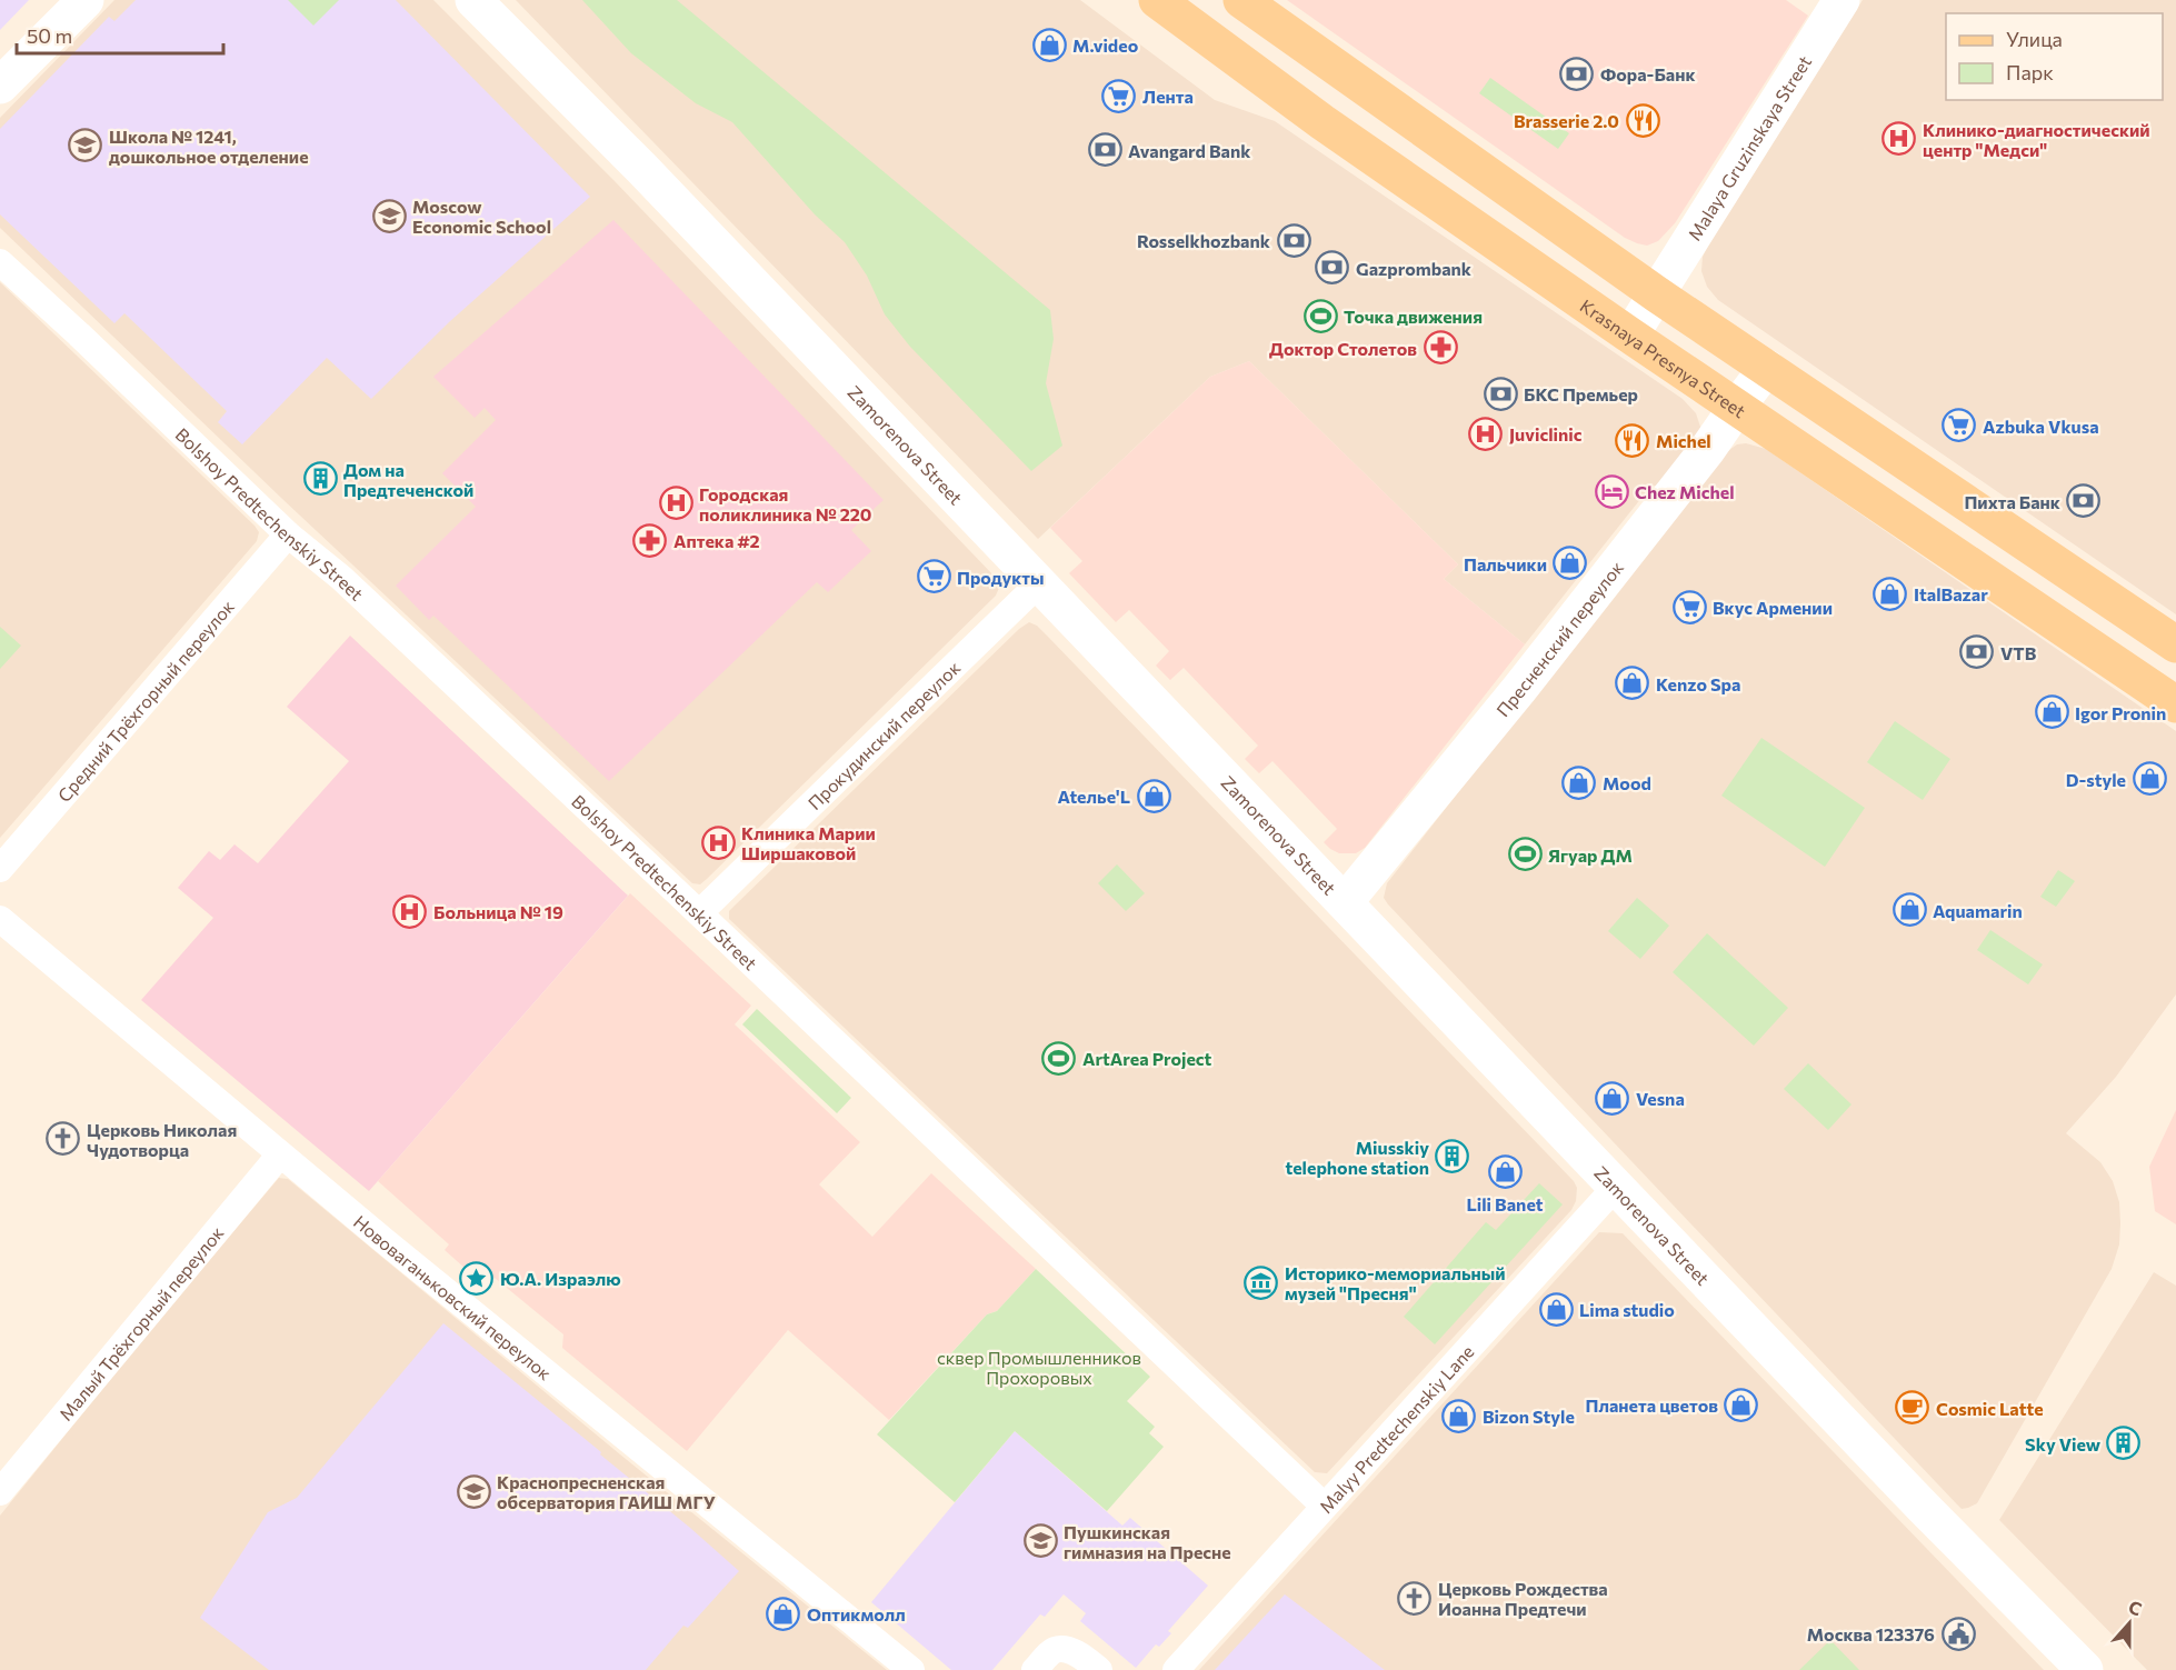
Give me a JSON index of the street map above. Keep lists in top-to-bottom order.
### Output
{
  "streets": {
    "main road": ["Krasnaya Presnya Street"],
    "street": [
      "Malaya Gruzinskaya Street",
      "Zamorenova Street",
      "Bolshoy Predtechenskiy Street",
      "Пресненский переулок",
      "Средний Трёхгорный переулок",
      "Прокудинский переулок",
      "Нововаганьковский переулок",
      "Малый Трёхгорный переулок",
      "Malyy Predtechenskiy Lane"
    ]
  },
  "crossings": [
    ["Malaya Gruzinskaya Street", "Krasnaya Presnya Street"],
    ["Krasnaya Presnya Street", "Пресненский переулок"],
    ["Zamorenova Street", "Пресненский переулок"],
    ["Zamorenova Street", "Прокудинский переулок"],
    ["Zamorenova Street", "Malyy Predtechenskiy Lane"],
    ["Bolshoy Predtechenskiy Street", "Средний Трёхгорный переулок"],
    ["Bolshoy Predtechenskiy Street", "Прокудинский переулок"],
    ["Bolshoy Predtechenskiy Street", "Malyy Predtechenskiy Lane"],
    ["Нововаганьковский переулок", "Малый Трёхгорный переулок"]
  ],
  "parks": ["сквер Промышленников Прохоровых"],
  "places": {
    "shop": [
      "M.video",
      "Пальчики",
      "ItalBazar",
      "Kenzo Spa",
      "Igor Pronin",
      "D-style",
      "Mood",
      "Ateлье'L",
      "Aquamarin",
      "Vesna",
      "Lili Banet",
      "Lima studio",
      "Планета цветов",
      "Bizon Style",
      "Оптикмолл"
    ],
    "bank": [
      "Фора-Банк",
      "Avangard Bank",
      "Rosselkhozbank",
      "Gazprombank",
      "БКС Премьер",
      "Пихта Банк",
      "VTB"
    ],
    "supermarket": [
      "Лента",
      "Azbuka Vkusa",
      "Продукты",
      "Вкус Армении"
    ],
    "restaurant": ["Brasserie 2.0", "Michel"],
    "hospital": [
      "Клинико-диагностический центр \"Медси\"",
      "Juviclinic",
      "Городская поликлиника № 220",
      "Клиника Марии Ширшаковой",
      "Больница № 19"
    ],
    "school or university": [
      "Школа № 1241, дошкольное отделение",
      "Moscow Economic School",
      "Краснопресненская обсерватория ГАИШ МГУ",
      "Пушкинская гимназия на Пресне"
    ],
    "sports": ["Точка движения", "Ягуар ДМ", "ArtArea Project"],
    "pharmacy": ["Доктор Столетов", "Аптека #2"],
    "building": ["Дом на Предтеченской", "Miusskiy telephone station", "Sky View"],
    "hotel": ["Chez Michel"],
    "church": ["Церковь Николая Чудотворца", "Церковь Рождества Иоанна Предтечи"],
    "place": ["Ю.А. Израэлю"],
    "museum": ["Историко-мемориальный музей \"Пресня\""],
    "cafe": ["Cosmic Latte"],
    "public building": ["Москва 123376"]
  },
  "legend": ["Улица", "Парк"],
  "scale_bar": "50 m",
  "north": "top"
}
